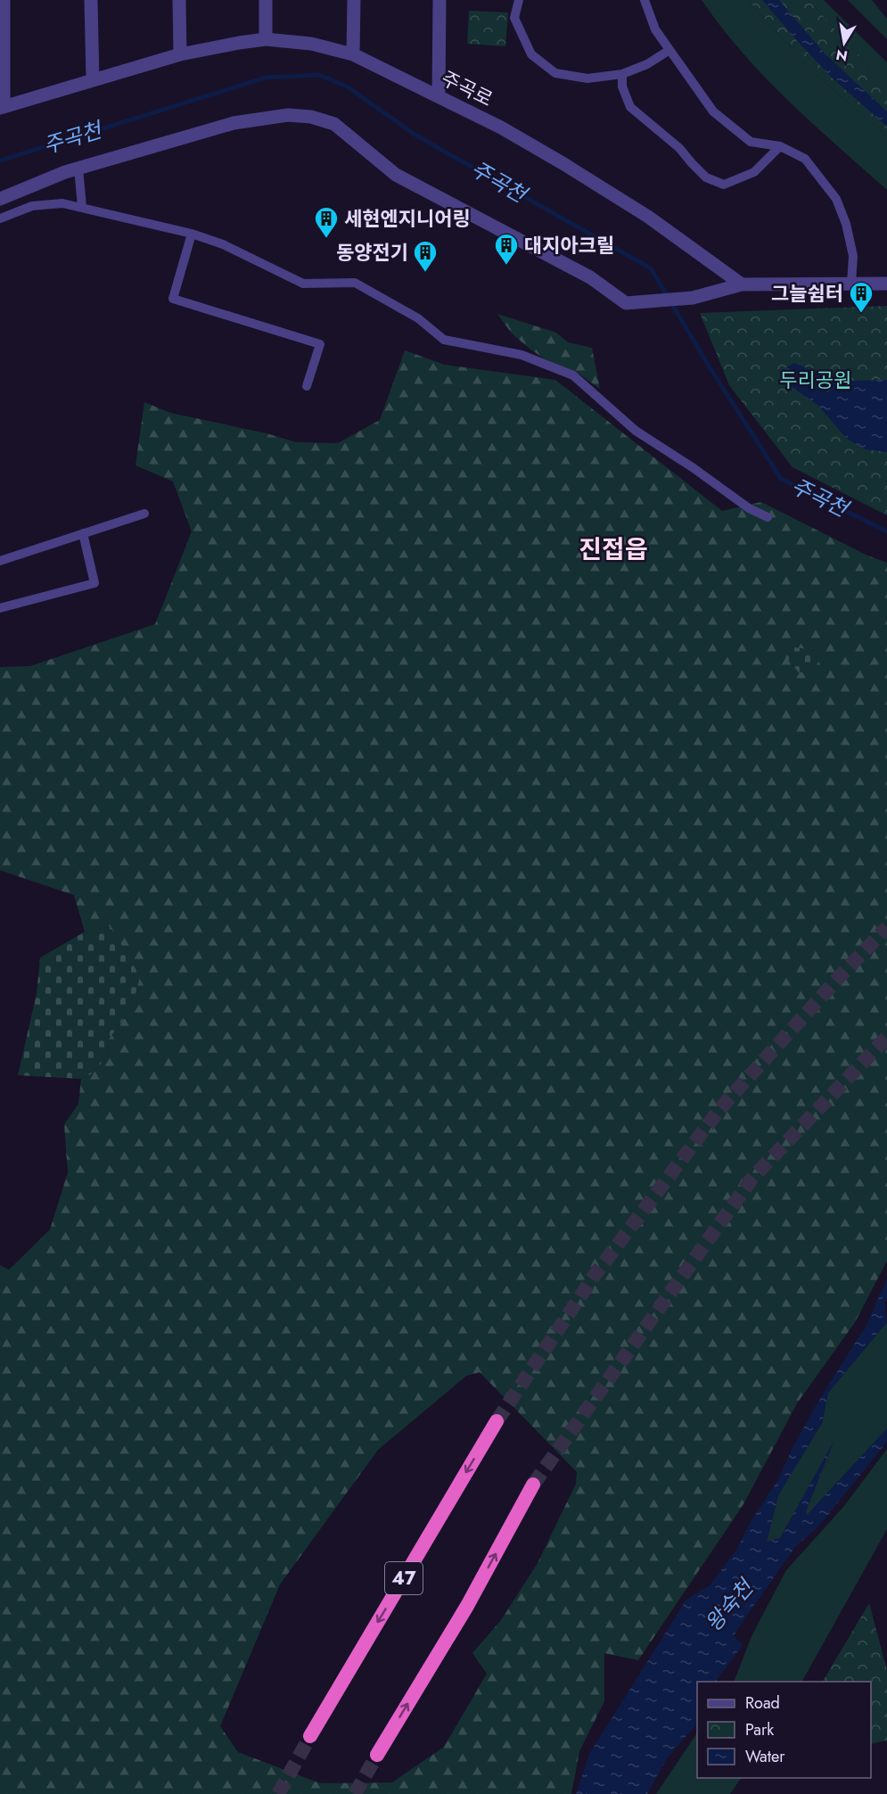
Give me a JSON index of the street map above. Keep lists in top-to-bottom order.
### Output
{
  "streets": {
    "highway": ["47"],
    "street": ["주곡로"]
  },
  "districts": ["진접읍"],
  "water": ["주곡천", "왕숙천"],
  "parks": ["두리공원"],
  "places": {
    "building": [
      "세현엔지니어링",
      "대지아크릴",
      "동양전기",
      "그늘쉼터"
    ]
  },
  "legend": ["Road", "Park", "Water"],
  "north": "bottom"
}
